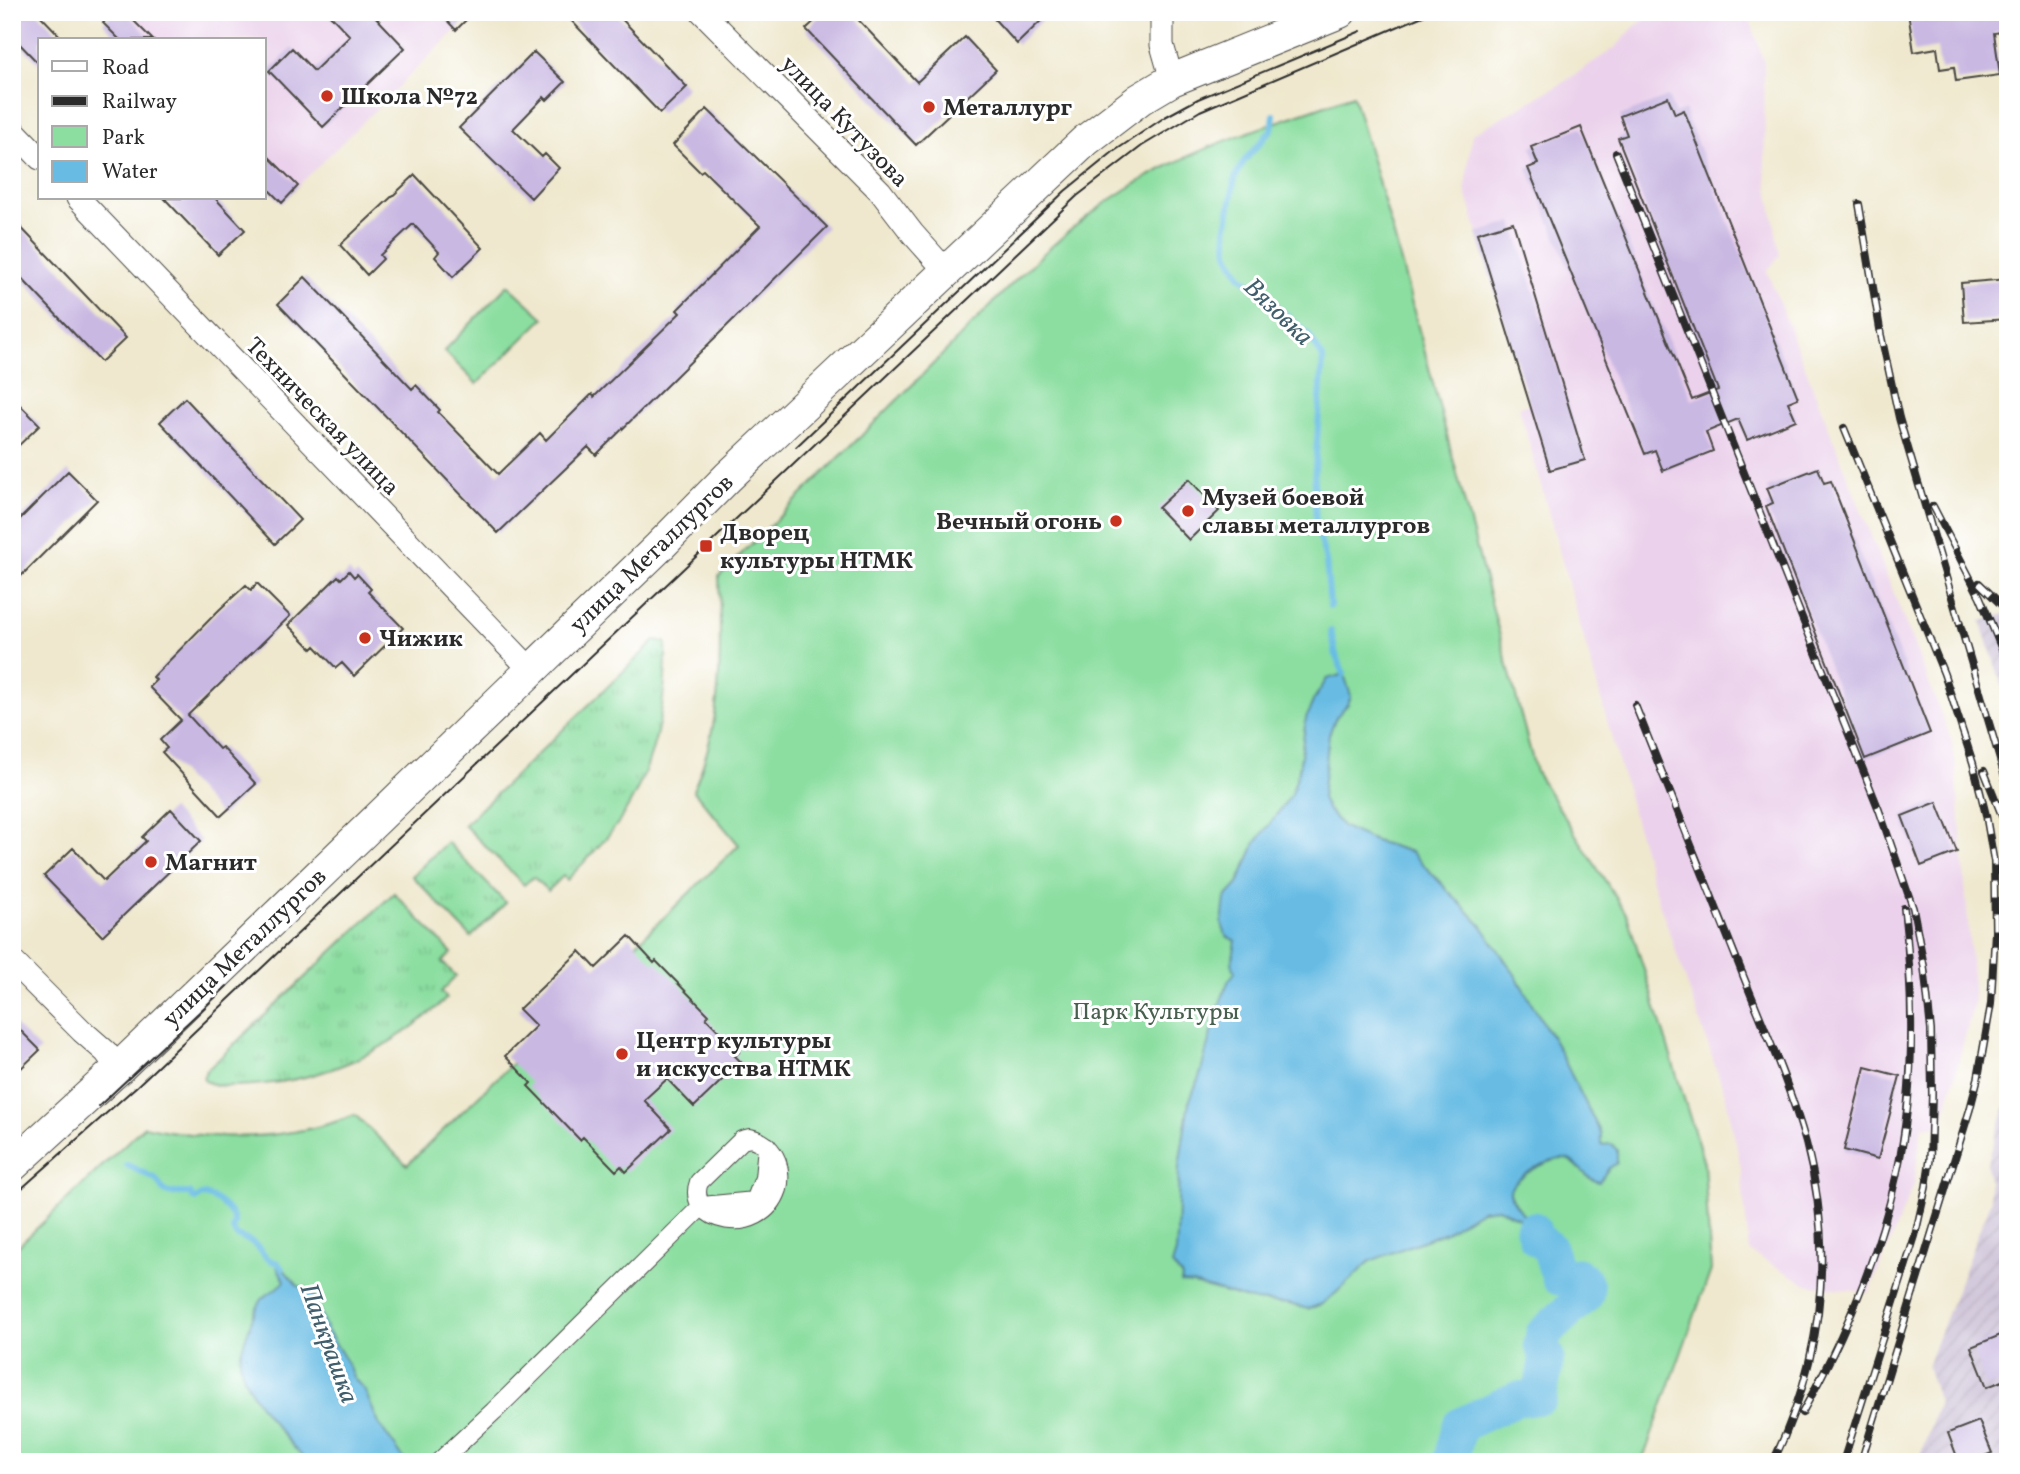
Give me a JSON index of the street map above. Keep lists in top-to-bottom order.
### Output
{
  "streets": {
    "main road": ["улица Металлургов"],
    "street": ["улица Кутузова", "Техническая улица"]
  },
  "crossings": [
    ["улица Кутузова", "улица Металлургов"],
    ["Техническая улица", "улица Металлургов"]
  ],
  "water": ["Вязовка", "Панкрашка"],
  "parks": ["Парк Культуры"],
  "places": {
    "other": [
      "Школа №72",
      "Металлург",
      "Музей боевой славы металлургов",
      "Вечный огонь",
      "Чижик",
      "Магнит",
      "Центр культуры и искусства НТМК"
    ],
    "transit": ["Дворец культуры НТМК"]
  },
  "legend": [
    "Road",
    "Railway",
    "Park",
    "Water"
  ]
}
